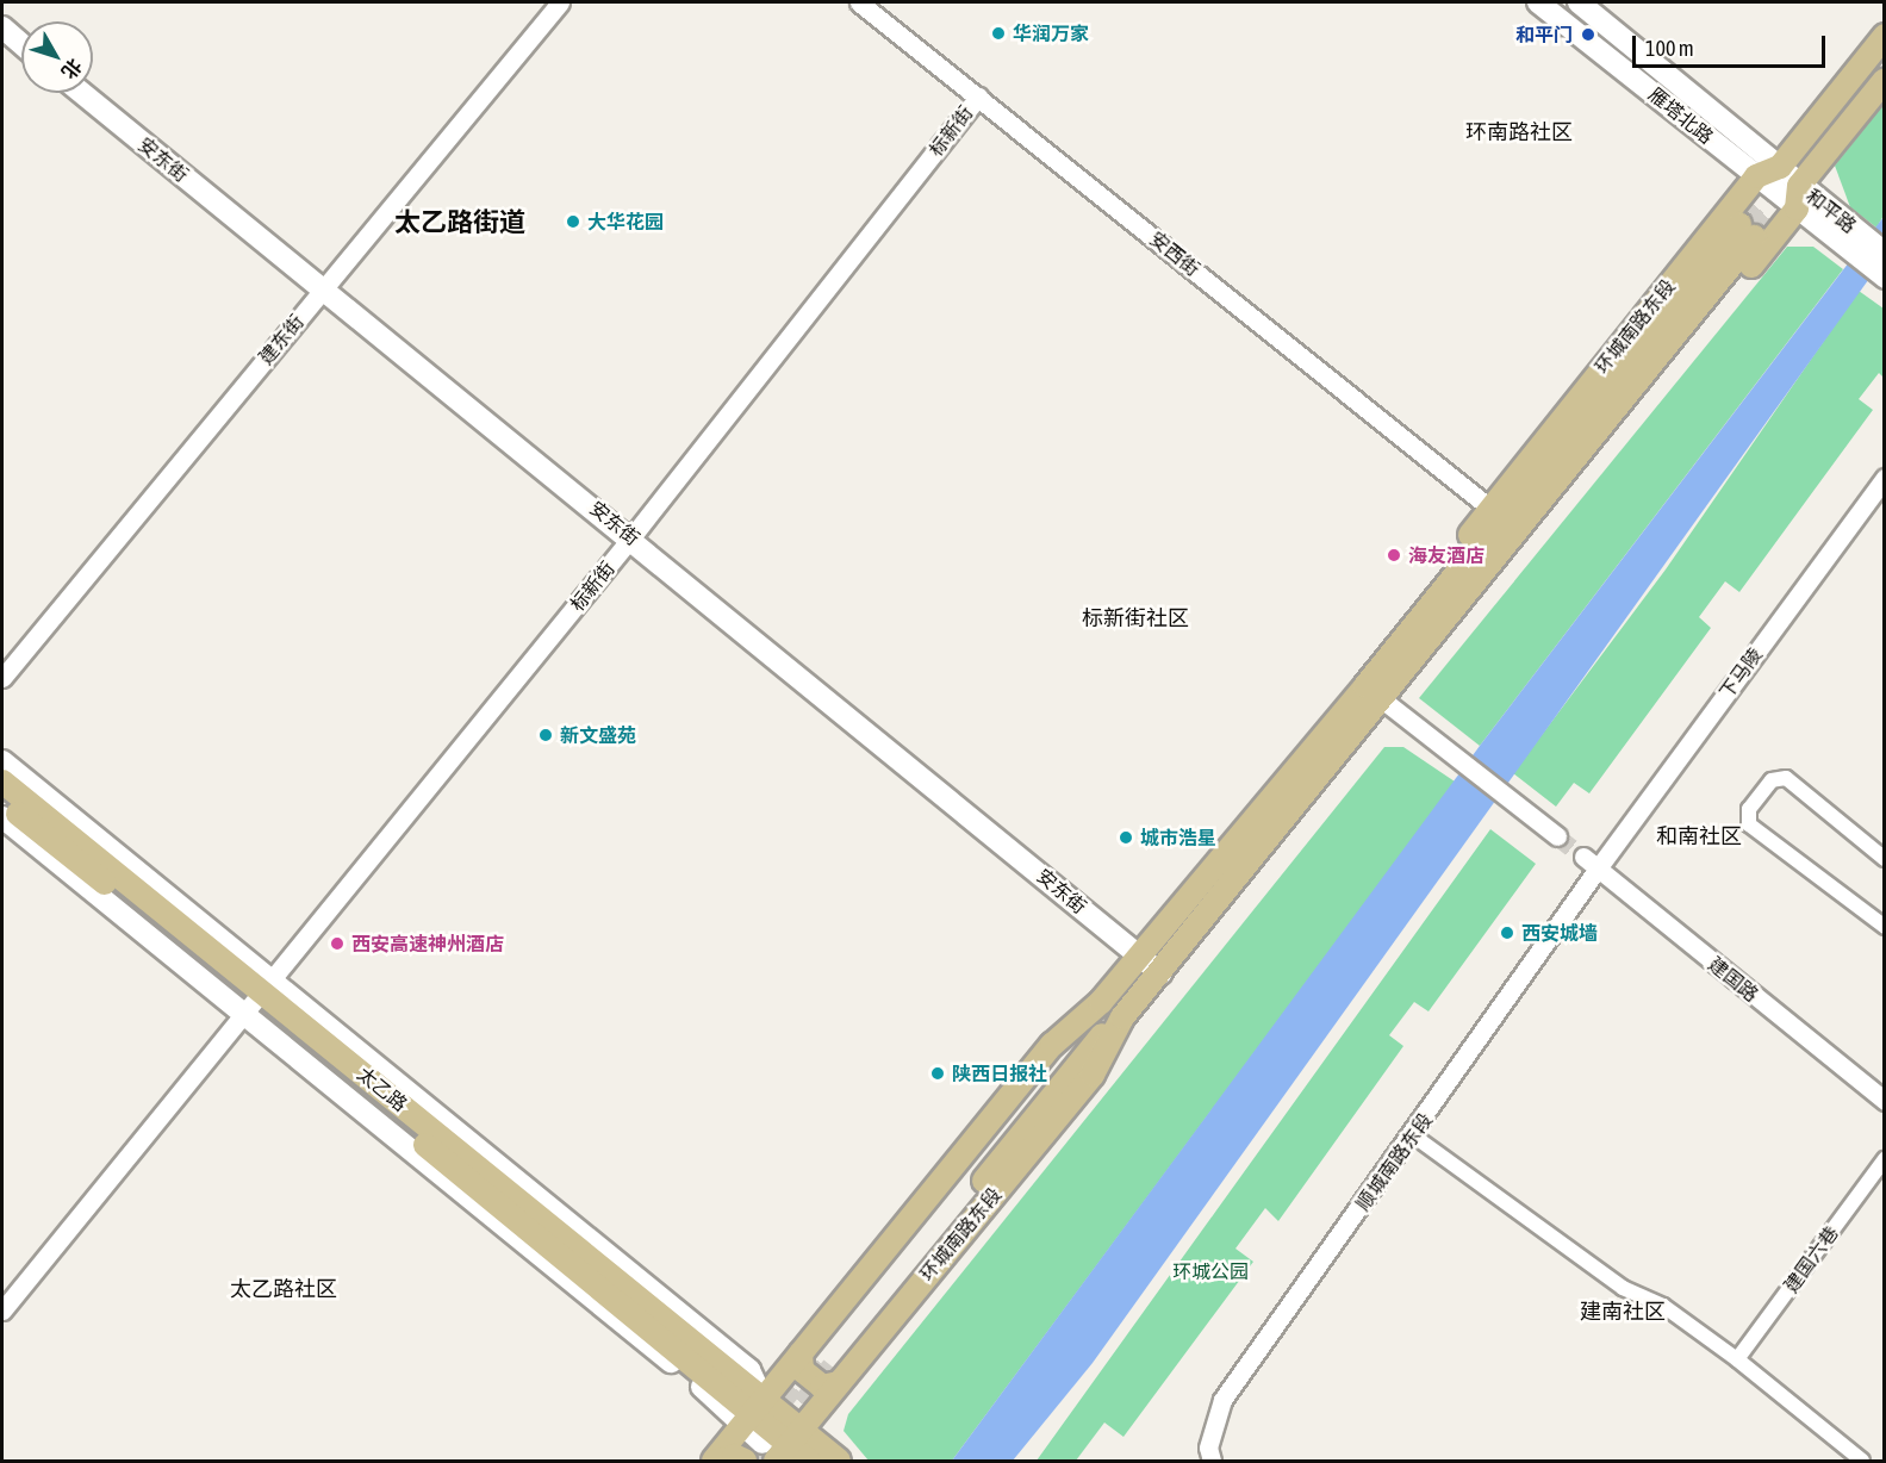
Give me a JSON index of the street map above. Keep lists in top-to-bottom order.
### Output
{
  "streets": {
    "main road": [
      "雁塔北路",
      "安东街",
      "和平路",
      "环城南路东段",
      "太乙路"
    ],
    "street": [
      "标新街",
      "安西街",
      "建东街",
      "下马陵",
      "建国路",
      "顺城南路东段",
      "建国六巷"
    ]
  },
  "crossings": [
    ["雁塔北路", "和平路"],
    ["雁塔北路", "环城南路东段"],
    ["标新街", "安东街"],
    ["标新街", "安西街"],
    ["标新街", "太乙路"],
    ["安东街", "环城南路东段"],
    ["安东街", "建东街"],
    ["和平路", "环城南路东段"],
    ["安西街", "环城南路东段"],
    ["环城南路东段", "太乙路"],
    ["下马陵", "建国路"],
    ["下马陵", "顺城南路东段"],
    ["建国路", "顺城南路东段"]
  ],
  "districts": [
    "环南路社区",
    "太乙路街道",
    "标新街社区",
    "和南社区",
    "太乙路社区",
    "建南社区"
  ],
  "parks": ["环城公园"],
  "places": [
    "华润万家",
    "和平门",
    "大华花园",
    "海友酒店",
    "新文盛苑",
    "城市浩星",
    "西安城墙",
    "西安高速神州酒店",
    "陕西日报社"
  ],
  "scale_bar": "100 m",
  "north": "bottom right"
}
